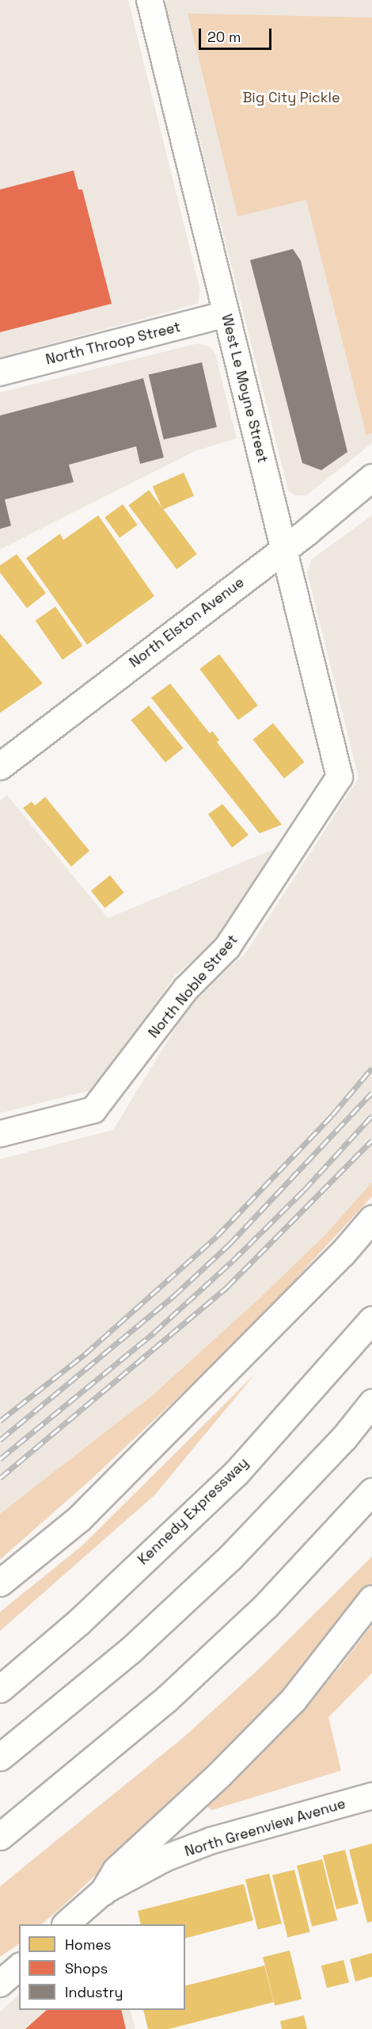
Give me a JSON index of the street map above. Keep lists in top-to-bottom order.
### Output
{
  "streets": {
    "main road": ["North Elston Avenue", "Kennedy Expressway"],
    "street": [
      "North Throop Street",
      "West Le Moyne Street",
      "North Noble Street",
      "North Greenview Avenue"
    ]
  },
  "crossings": [
    ["North Throop Street", "West Le Moyne Street"],
    ["West Le Moyne Street", "North Elston Avenue"],
    ["West Le Moyne Street", "North Noble Street"]
  ],
  "parks": ["Big City Pickle"],
  "legend": ["Homes", "Shops", "Industry"],
  "scale_bar": "20 m"
}
